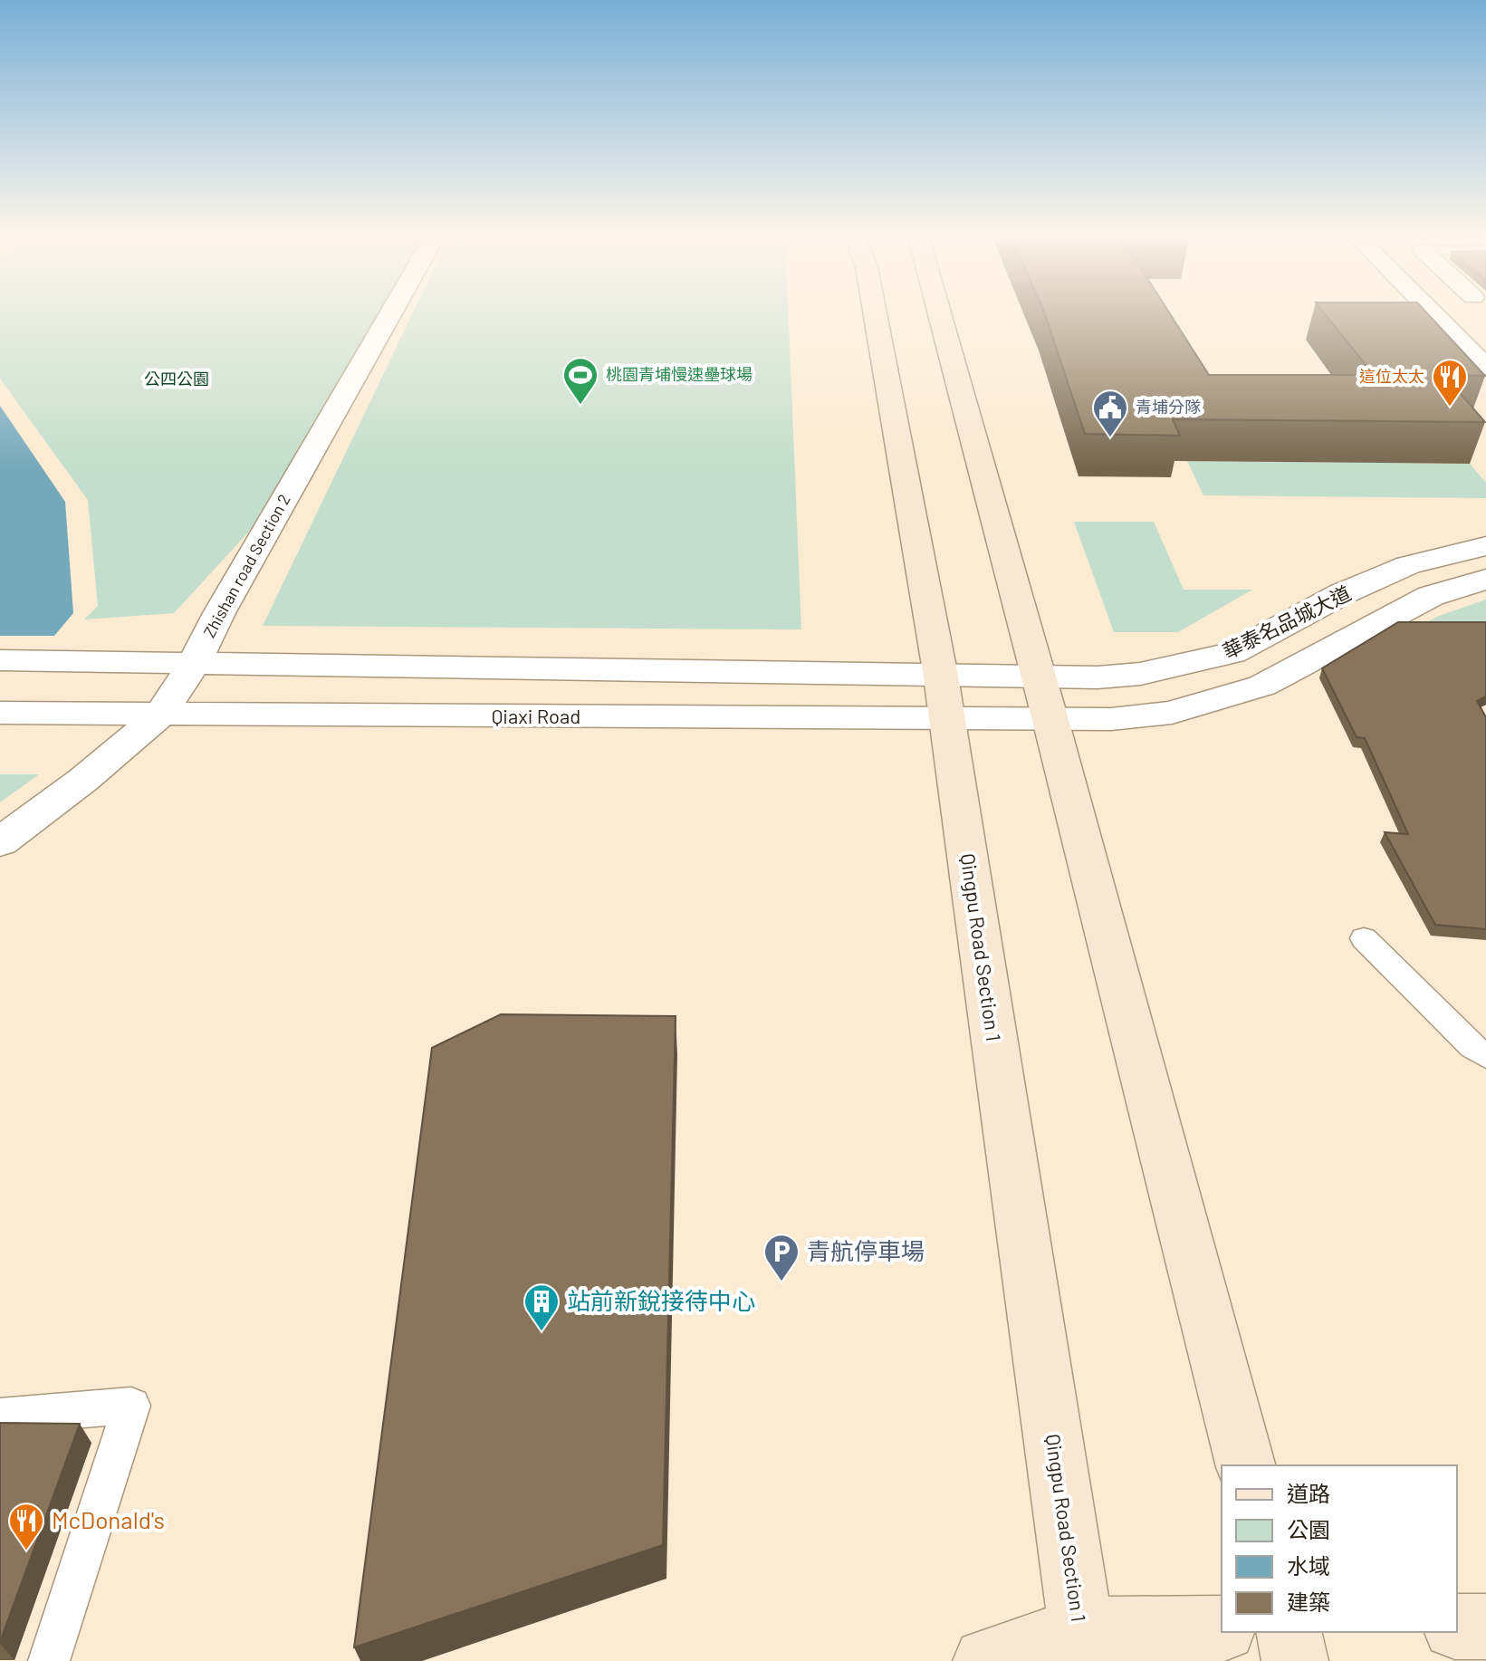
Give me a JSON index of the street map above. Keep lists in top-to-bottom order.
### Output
{
  "streets": {
    "main road": ["Qingpu Road Section 1"],
    "street": ["Zhishan road Section 2", "華泰名品城大道", "Qiaxi Road"]
  },
  "crossings": [
    ["Zhishan road Section 2", "Qiaxi Road"],
    ["華泰名品城大道", "Qiaxi Road"],
    ["Qiaxi Road", "Qingpu Road Section 1"]
  ],
  "parks": ["公四公園"],
  "places": {
    "sports": ["桃園青埔慢速壘球場"],
    "restaurant": ["這位太太", "McDonald's"],
    "public building": ["青埔分隊"],
    "parking": ["青航停車場"],
    "building": ["站前新銳接待中心"]
  },
  "legend": [
    "道路",
    "公園",
    "水域",
    "建築"
  ]
}
